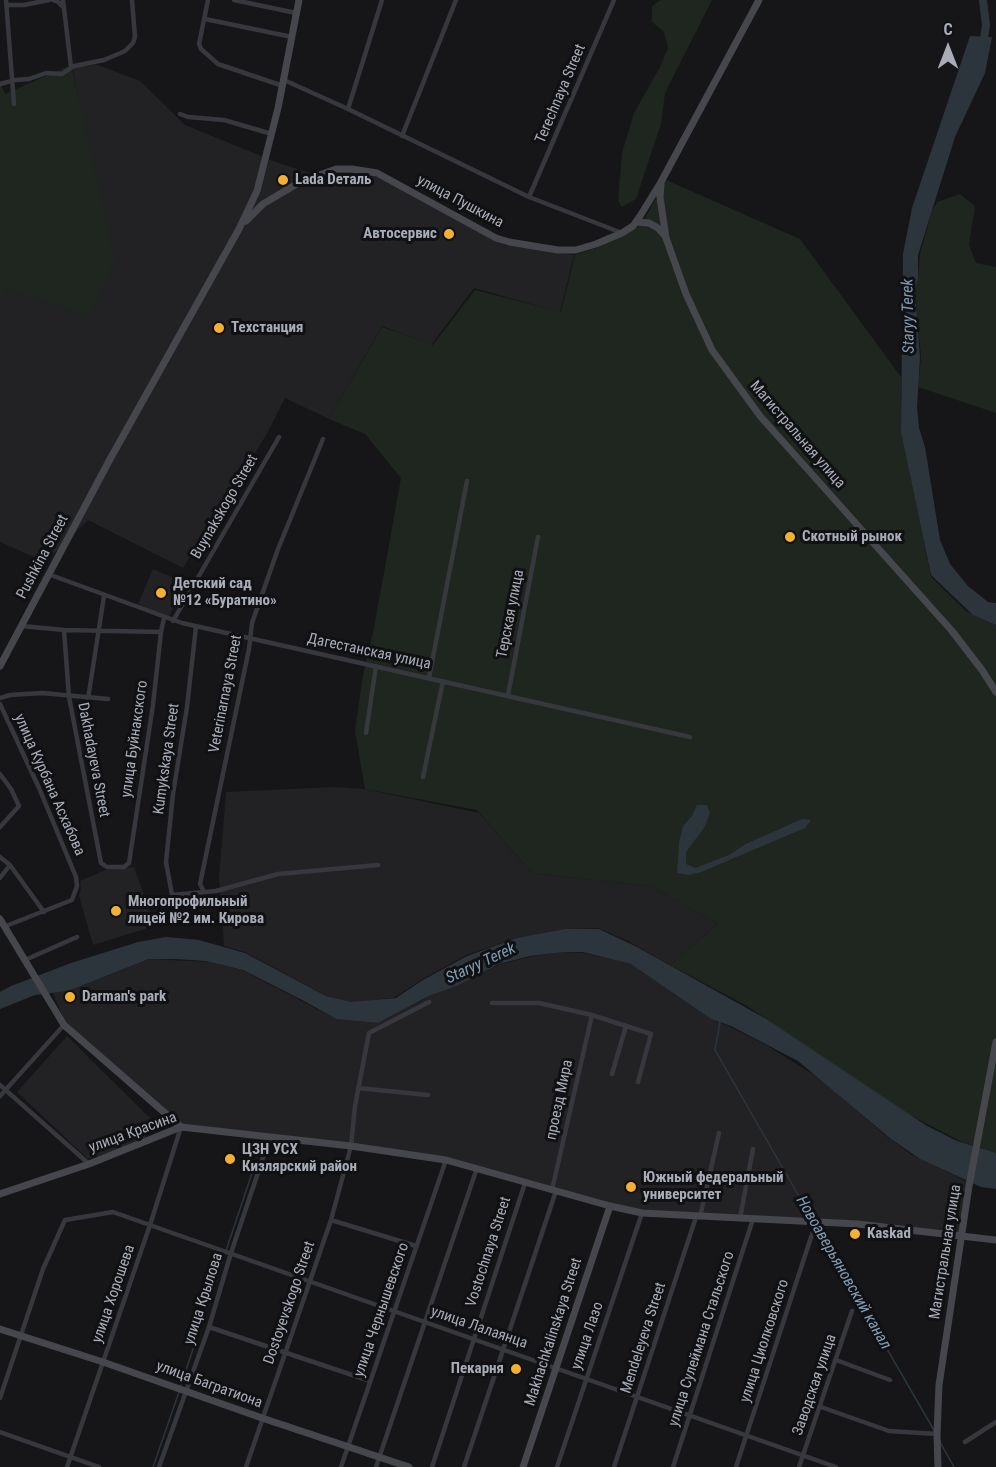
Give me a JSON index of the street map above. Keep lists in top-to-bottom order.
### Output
{
  "streets": {
    "street": [
      "Terechnaya Street",
      "улица Пушкина",
      "Магистральная улица",
      "Buynakskogo Street",
      "Pushkina Street",
      "Терская улица",
      "Дагестанская улица",
      "Veterinarnaya Street",
      "улица Буйнакского",
      "Kumykskaya Street",
      "Dakhadayeva Street",
      "улица Курбана Асхабова",
      "проезд Мира",
      "улица Красина",
      "Vostochnaya Street",
      "улица Хорошева",
      "улица Крылова",
      "Dostoyevskogo Street",
      "улица Чернышевского",
      "улица Лалаянца",
      "Makhachkalinskaya Street",
      "улица Лазо",
      "Mendeleyeva Street",
      "улица Сулеймана Стальского",
      "улица Циолковского",
      "улица Багратиона",
      "Заводская улица"
    ]
  },
  "crossings": [
    ["улица Пушкина", "Магистральная улица"],
    ["улица Пушкина", "Pushkina Street"],
    ["Магистральная улица", "улица Красина"],
    ["Buynakskogo Street", "Дагестанская улица"],
    ["Pushkina Street", "Дагестанская улица"],
    ["Терская улица", "Дагестанская улица"],
    ["Дагестанская улица", "Veterinarnaya Street"],
    ["Дагестанская улица", "улица Буйнакского"],
    ["Дагестанская улица", "Kumykskaya Street"],
    ["Veterinarnaya Street", "Kumykskaya Street"],
    ["улица Буйнакского", "Dakhadayeva Street"],
    ["проезд Мира", "улица Красина"],
    ["проезд Мира", "улица Лалаянца"],
    ["улица Красина", "Vostochnaya Street"],
    ["улица Красина", "улица Хорошева"],
    ["улица Красина", "улица Крылова"],
    ["улица Красина", "Dostoyevskogo Street"],
    ["улица Красина", "улица Чернышевского"],
    ["улица Красина", "Makhachkalinskaya Street"],
    ["улица Красина", "улица Лазо"],
    ["улица Красина", "Mendeleyeva Street"],
    ["улица Красина", "улица Сулеймана Стальского"],
    ["улица Красина", "улица Циолковского"],
    ["Vostochnaya Street", "улица Лалаянца"],
    ["улица Хорошева", "улица Лалаянца"],
    ["улица Хорошева", "улица Багратиона"],
    ["улица Крылова", "улица Лалаянца"],
    ["улица Крылова", "улица Багратиона"],
    ["Dostoyevskogo Street", "улица Лалаянца"],
    ["Dostoyevskogo Street", "улица Багратиона"],
    ["улица Чернышевского", "улица Лалаянца"],
    ["улица Чернышевского", "улица Багратиона"],
    ["улица Лалаянца", "Makhachkalinskaya Street"],
    ["улица Лалаянца", "улица Лазо"],
    ["улица Лалаянца", "Mendeleyeva Street"],
    ["улица Лалаянца", "улица Сулеймана Стальского"],
    ["улица Лалаянца", "улица Циолковского"],
    ["улица Лалаянца", "улица Багратиона"],
    ["улица Лалаянца", "Заводская улица"]
  ],
  "water": ["Staryy Terek", "Новоаверьяновский канал"],
  "places": [
    "Lada Dеталь",
    "Автосервис",
    "Техстанция",
    "Скотный рынок",
    "Детский сад №12 «Буратино»",
    "Многопрофильный лицей №2 им. Кирова",
    "Darman's park",
    "ЦЗН УСХ Кизлярский район",
    "Южный федеральный университет",
    "Kaskad",
    "Пекарня"
  ],
  "north": "top"
}
